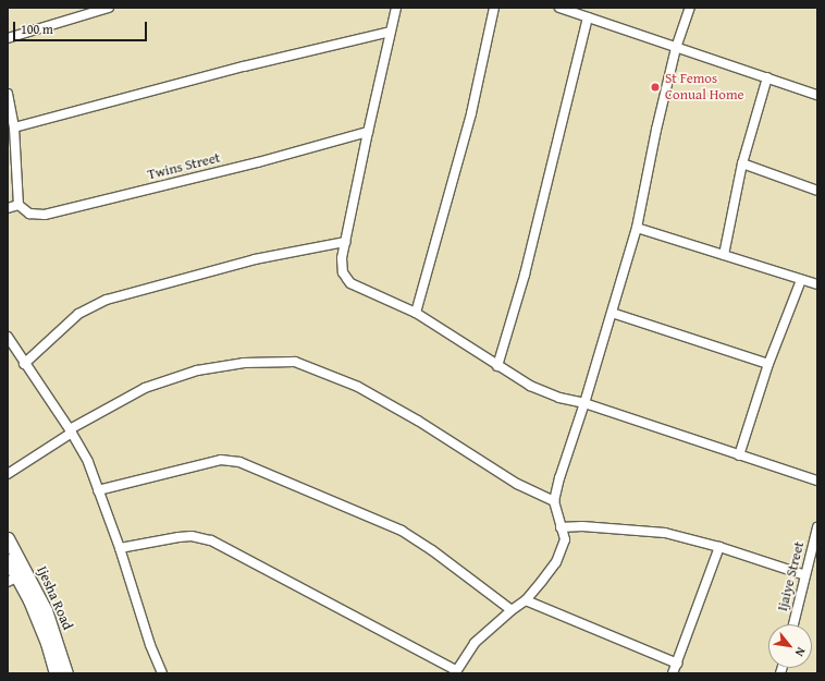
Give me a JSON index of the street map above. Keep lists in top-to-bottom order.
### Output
{
  "streets": {
    "main road": ["Ijesha Road"],
    "street": ["Twins Street", "Ijaiye Street"]
  },
  "places": ["St Femos Conual Home"],
  "scale_bar": "100 m",
  "north": "bottom right"
}
